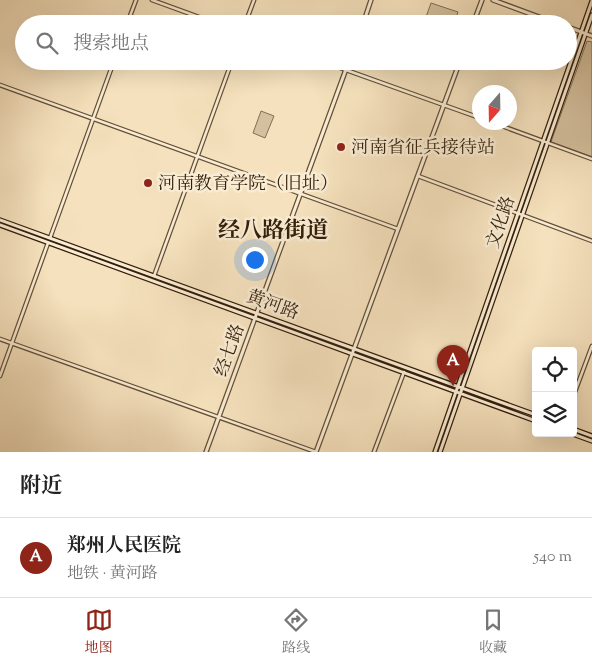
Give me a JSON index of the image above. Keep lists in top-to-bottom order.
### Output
{
  "streets": {
    "main road": ["文化路", "黄河路", "经七路"]
  },
  "crossings": [
    ["文化路", "黄河路"],
    ["黄河路", "经七路"]
  ],
  "districts": ["经八路街道"],
  "places": ["河南省征兵接待站", "河南教育学院（旧址）"],
  "north": "bottom",
  "page": {
    "search": "搜索地点",
    "pins": "A",
    "heading": "附近",
    "list": [
      {
        "mark": "A",
        "name": "郑州人民医院",
        "note": "地铁 · 黄河路",
        "value": "540 m"
      }
    ],
    "nav": ["地图", "路线", "收藏"]
  }
}
